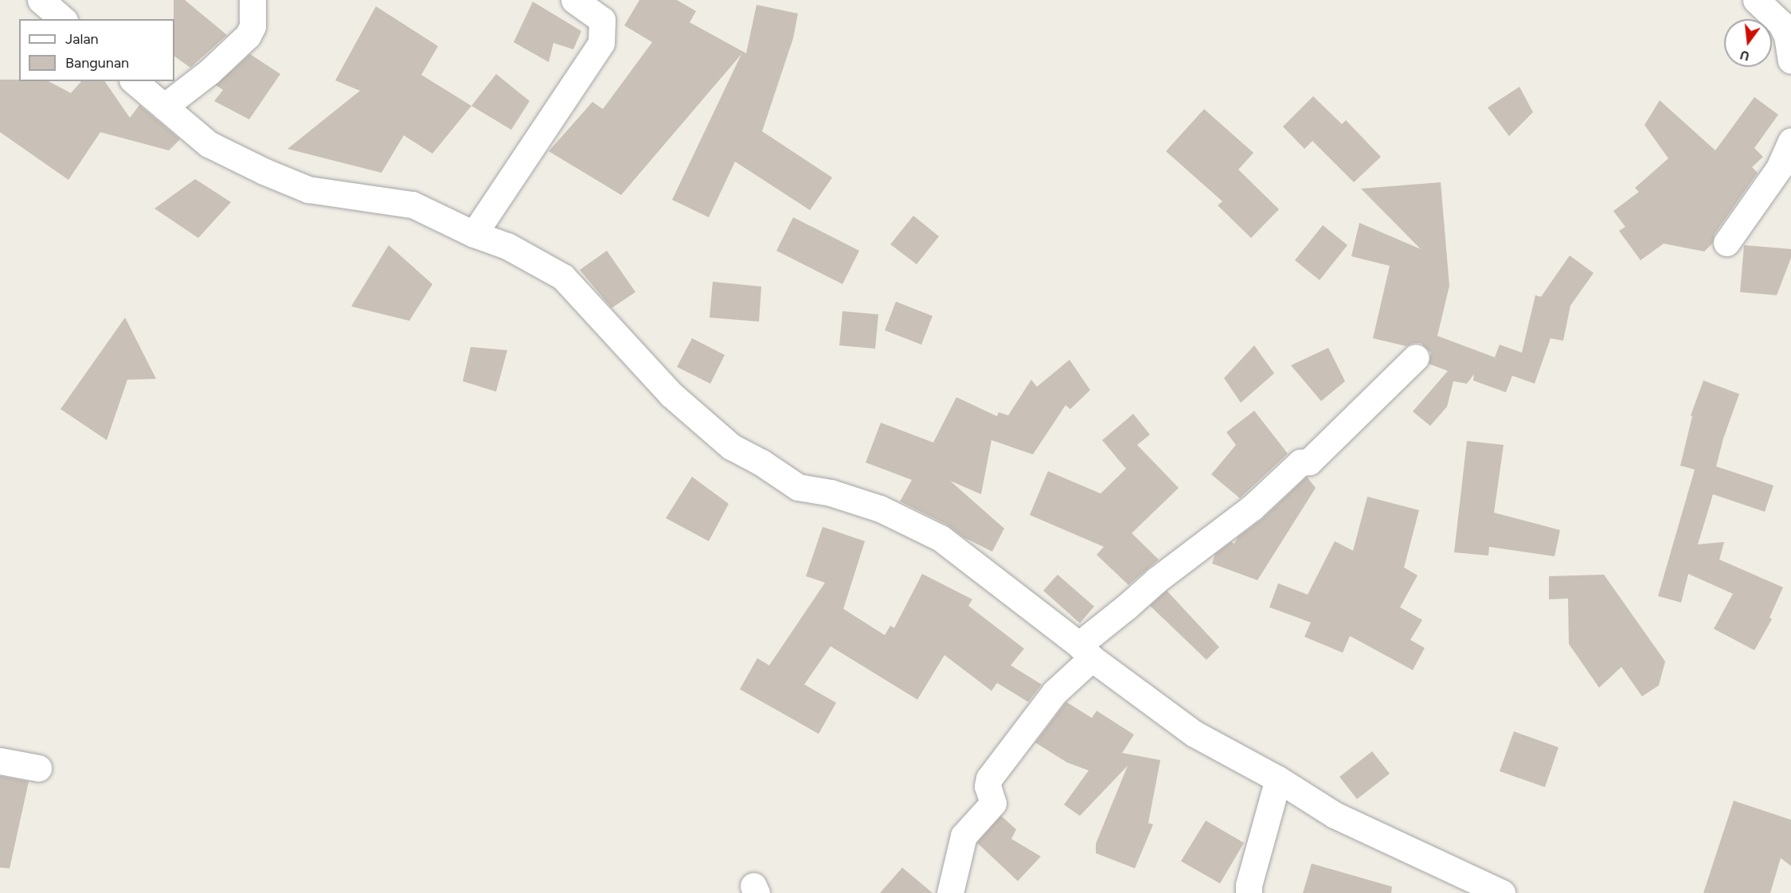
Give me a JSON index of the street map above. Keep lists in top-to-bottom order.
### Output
{
  "legend": ["Jalan", "Bangunan"],
  "north": "bottom"
}
